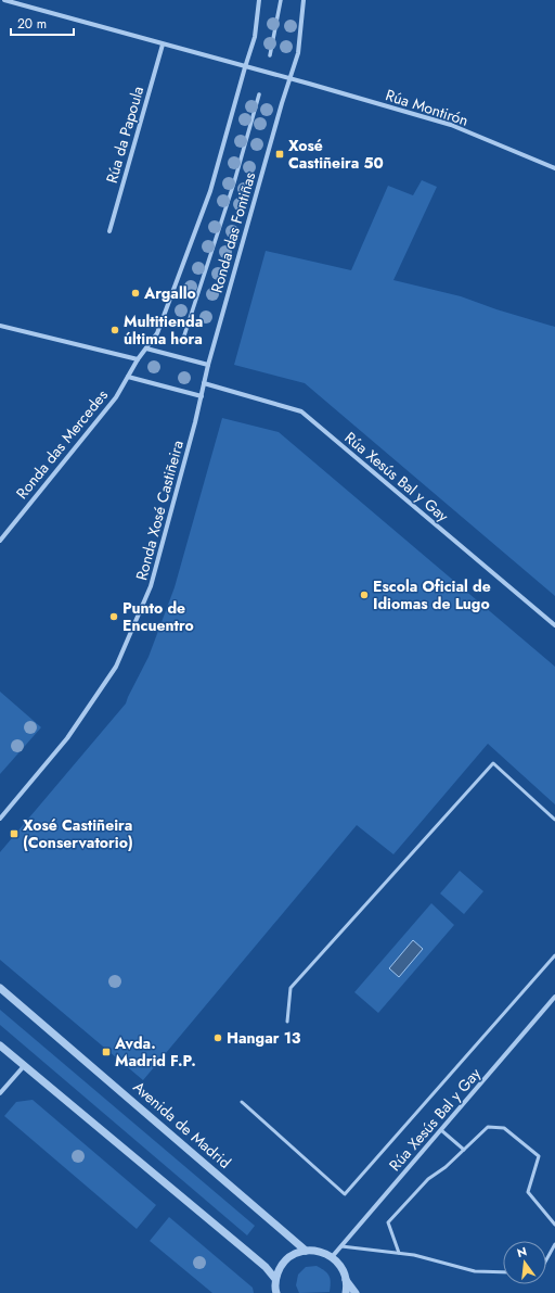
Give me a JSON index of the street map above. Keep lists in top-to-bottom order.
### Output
{
  "streets": {
    "street": [
      "Rúa Montirón",
      "Rúa da Papoula",
      "Ronda das Fontiñas",
      "Ronda das Mercedes",
      "Rúa Xesús Bal y Gay",
      "Ronda Xosé Castiñeira",
      "Avenida de Madrid"
    ]
  },
  "crossings": [
    ["Rúa Montirón", "Rúa da Papoula"],
    ["Rúa Montirón", "Ronda das Fontiñas"],
    ["Ronda das Fontiñas", "Rúa Xesús Bal y Gay"],
    ["Ronda das Fontiñas", "Ronda Xosé Castiñeira"]
  ],
  "places": {
    "transit": ["Xosé Castiñeira 50", "Xosé Castiñeira (Conservatorio)", "Avda. Madrid F.P."],
    "other": [
      "Argallo",
      "Multitienda última hora",
      "Escola Oficial de Idiomas de Lugo",
      "Punto de Encuentro",
      "Hangar 13"
    ]
  },
  "scale_bar": "20 m",
  "north": "top"
}
